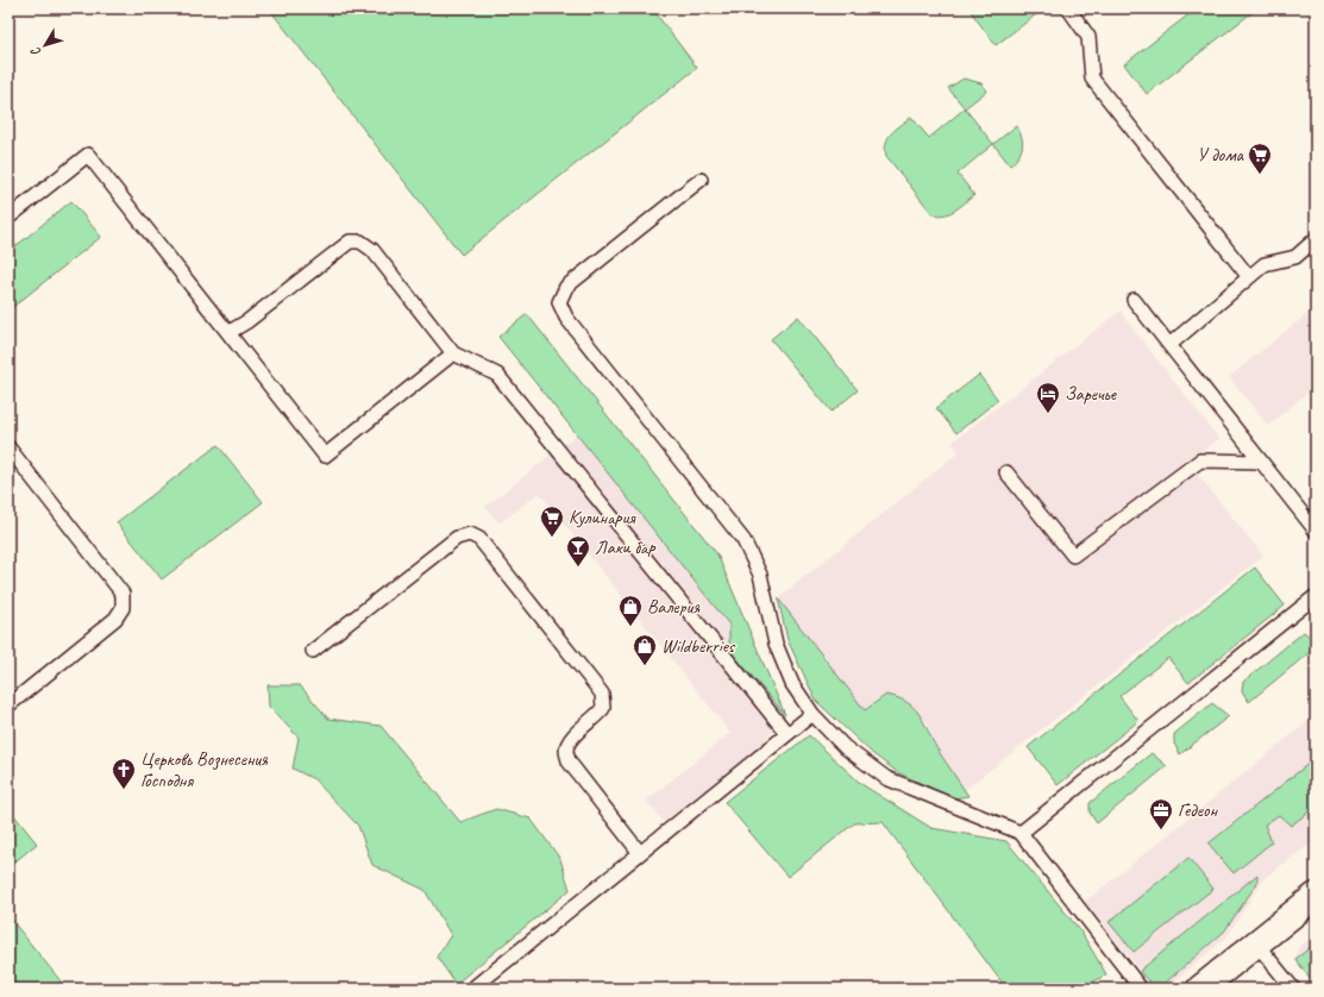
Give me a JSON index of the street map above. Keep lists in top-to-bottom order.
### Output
{
  "places": {
    "supermarket": ["У дома", "Кулинария"],
    "hotel": ["Заречье"],
    "bar": ["Лаки бар"],
    "shop": ["Валерия", "Wildberries"],
    "church": ["Церковь Вознесения Господня"],
    "office": ["Гедеон"]
  },
  "north": "bottom left"
}
